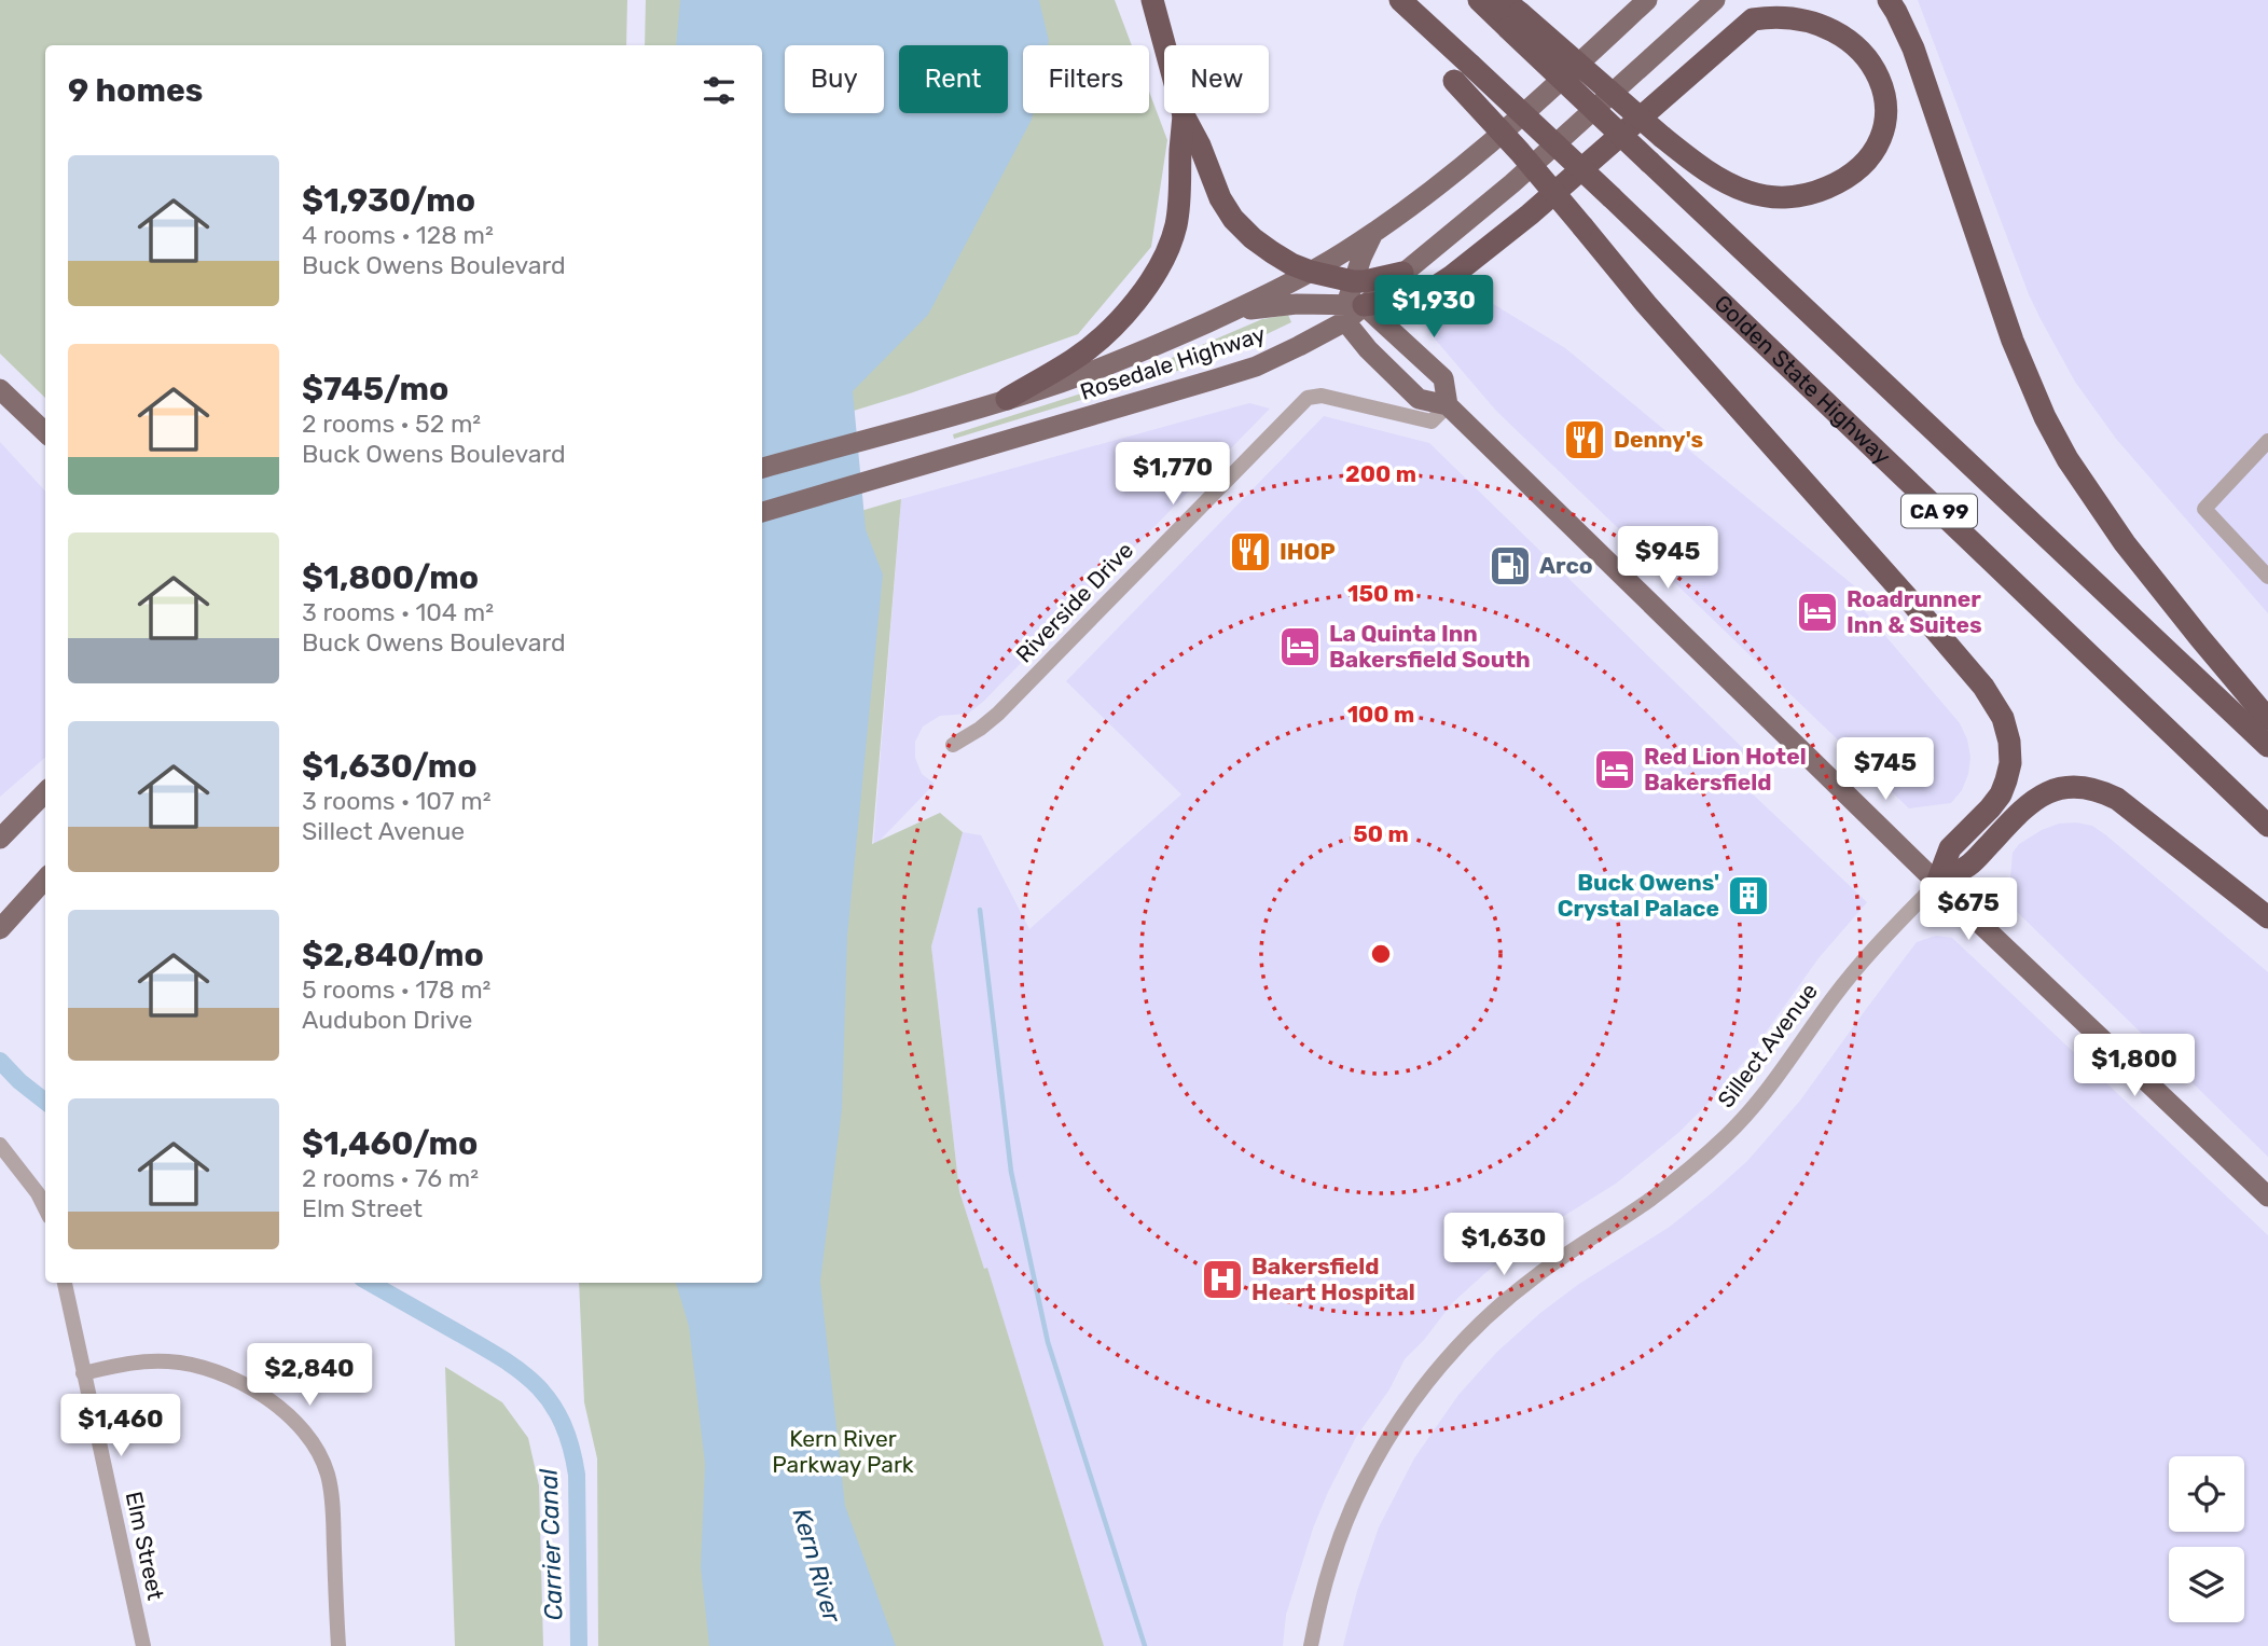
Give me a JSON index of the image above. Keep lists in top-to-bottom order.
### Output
{
  "streets": {
    "highway": ["Golden State Highway", "CA 99"],
    "main road": ["Rosedale Highway"],
    "street": ["Riverside Drive", "Sillect Avenue", "Elm Street"]
  },
  "water": ["Carrier Canal", "Kern River"],
  "parks": ["Kern River Parkway Park"],
  "places": {
    "restaurant": ["Denny's", "IHOP"],
    "fuel station": ["Arco"],
    "hotel": ["Roadrunner Inn & Suites", "La Quinta Inn Bakersfield South", "Red Lion Hotel Bakersfield"],
    "building": ["Buck Owens' Crystal Palace"],
    "hospital": ["Bakersfield Heart Hospital"]
  },
  "page": {
    "chip": [
      "Buy",
      "Rent",
      "Filters",
      "New"
    ],
    "heading": "9 homes",
    "list": [
      {
        "name": "$1,930/mo",
        "note": "4 rooms · 128 m² · Buck Owens Boulevard"
      },
      {
        "name": "$745/mo",
        "note": "2 rooms · 52 m² · Buck Owens Boulevard"
      },
      {
        "name": "$1,800/mo",
        "note": "3 rooms · 104 m² · Buck Owens Boulevard"
      },
      {
        "name": "$1,630/mo",
        "note": "3 rooms · 107 m² · Sillect Avenue"
      },
      {
        "name": "$2,840/mo",
        "note": "5 rooms · 178 m² · Audubon Drive"
      },
      {
        "name": "$1,460/mo",
        "note": "2 rooms · 76 m² · Elm Street"
      }
    ],
    "price": [
      "$1,930",
      "$1,770",
      "$945",
      "$745",
      "$675",
      "$1,800",
      "$1,630",
      "$2,840",
      "$1,460"
    ]
  },
  "rings": [
    "200 m",
    "150 m",
    "100 m",
    "50 m"
  ]
}
